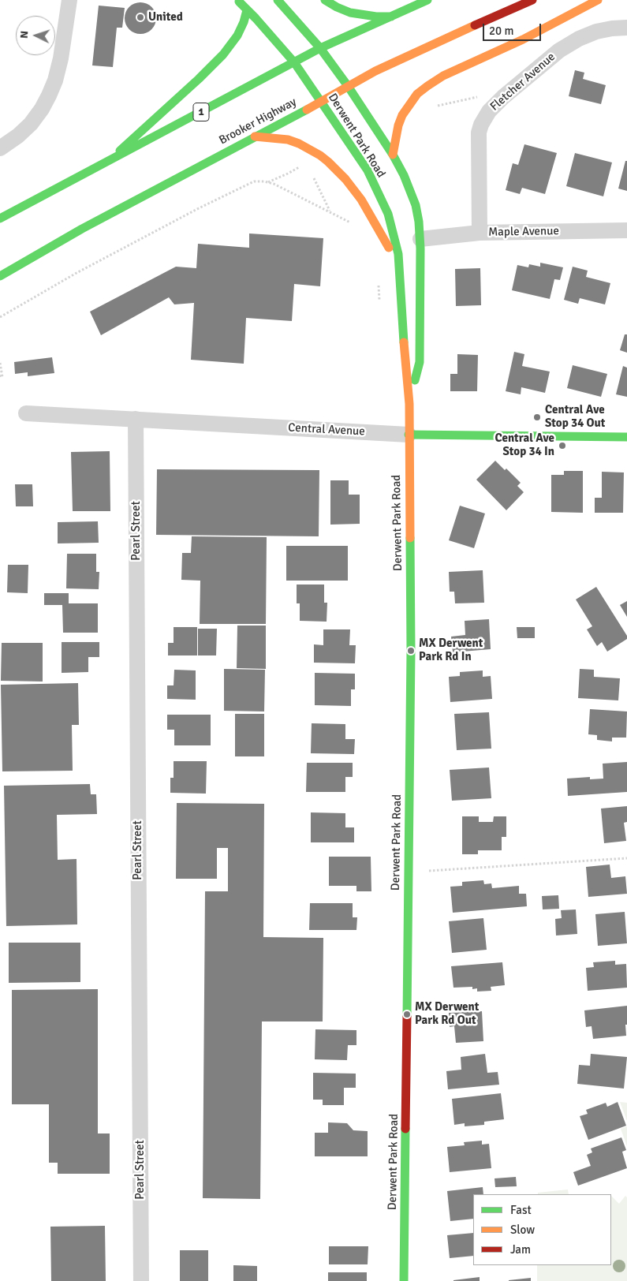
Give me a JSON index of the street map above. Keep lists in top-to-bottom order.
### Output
{
  "streets": {
    "main road": [
      "1",
      "Brooker Highway",
      "Derwent Park Road",
      "Central Avenue"
    ],
    "street": ["Fletcher Avenue", "Maple Avenue", "Pearl Street"]
  },
  "crossings": [
    ["Fletcher Avenue", "Maple Avenue"],
    ["1", "Derwent Park Road"],
    ["Brooker Highway", "Derwent Park Road"],
    ["Derwent Park Road", "Maple Avenue"],
    ["Derwent Park Road", "Central Avenue"],
    ["Central Avenue", "Pearl Street"]
  ],
  "places": [
    "United",
    "Central Ave Stop 34 Out",
    "Central Ave Stop 34 In",
    "MX Derwent Park Rd In",
    "MX Derwent Park Rd Out"
  ],
  "legend": ["Fast", "Slow", "Jam"],
  "scale_bar": "20 m",
  "north": "left"
}
